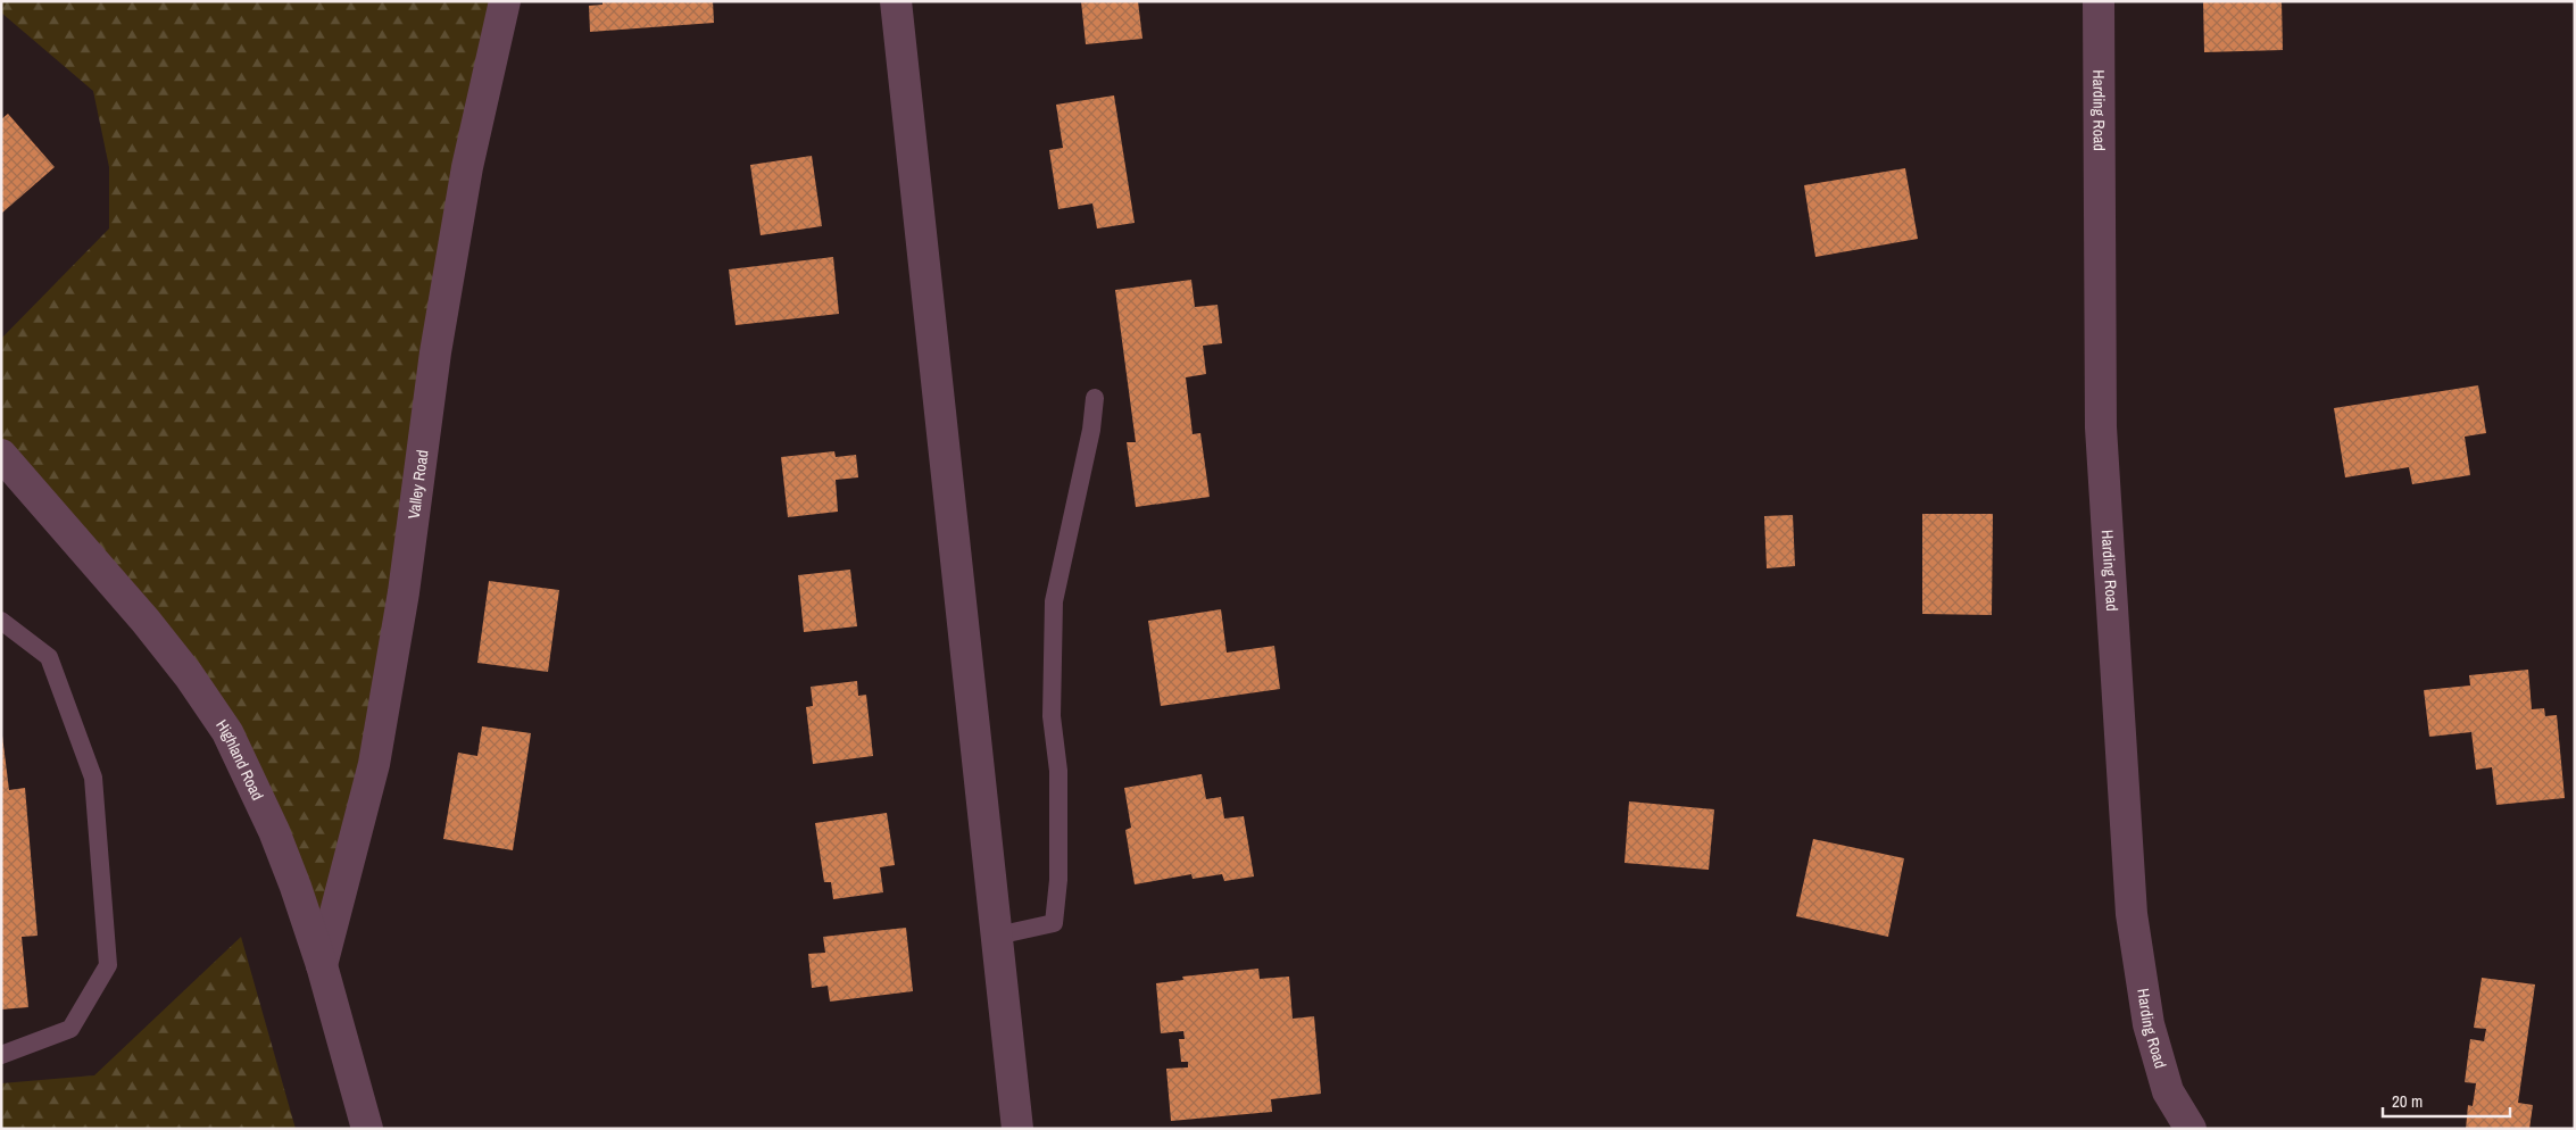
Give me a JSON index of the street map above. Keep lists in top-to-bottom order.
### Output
{
  "streets": {
    "street": ["Harding Road", "Valley Road", "Highland Road"]
  },
  "crossings": [
    ["Valley Road", "Highland Road"]
  ],
  "scale_bar": "20 m"
}
